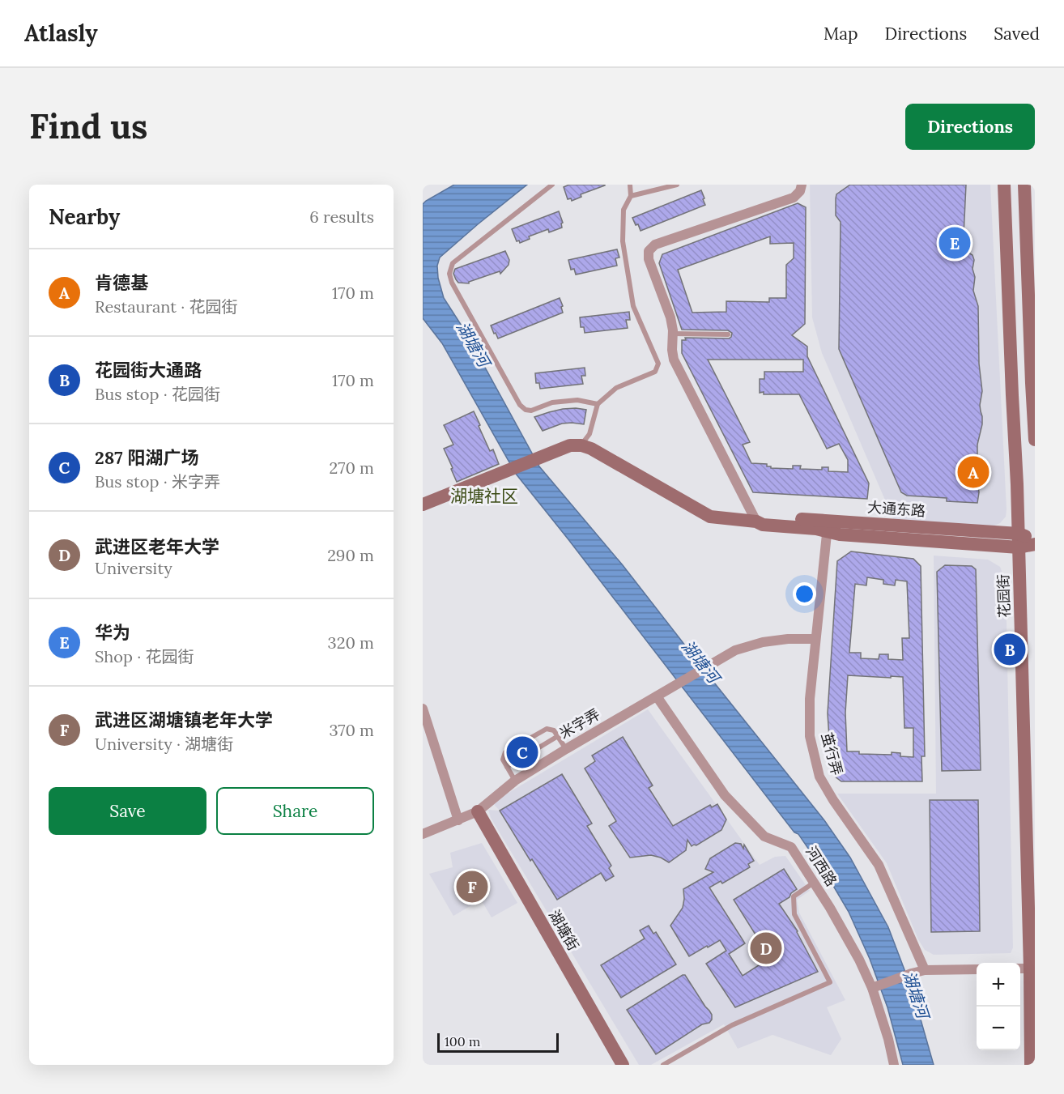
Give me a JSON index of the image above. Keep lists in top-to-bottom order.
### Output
{
  "streets": {
    "street": [
      "大通东路",
      "花园街",
      "米字弄",
      "茧行弄",
      "河西路",
      "湖塘街"
    ]
  },
  "crossings": [
    ["大通东路", "花园街"],
    ["大通东路", "茧行弄"],
    ["米字弄", "茧行弄"],
    ["米字弄", "河西路"],
    ["米字弄", "湖塘街"]
  ],
  "districts": ["湖塘社区"],
  "water": ["湖塘河"],
  "scale_bar": "100 m",
  "page": {
    "header": "Atlasly",
    "nav": ["Map", "Directions", "Saved"],
    "buttons": [
      "Directions",
      ["Save", "Share"]
    ],
    "title": "Find us",
    "heading": ["Nearby", "6 results"],
    "pins": [
      "E",
      "A",
      "B",
      "C",
      "F",
      "D"
    ],
    "list": [
      {
        "mark": "A",
        "name": "肯德基",
        "note": "Restaurant · 花园街",
        "value": "170 m"
      },
      {
        "mark": "B",
        "name": "花园街大通路",
        "note": "Bus stop · 花园街",
        "value": "170 m"
      },
      {
        "mark": "C",
        "name": "287 阳湖广场",
        "note": "Bus stop · 米字弄",
        "value": "270 m"
      },
      {
        "mark": "D",
        "name": "武进区老年大学",
        "note": "University",
        "value": "290 m"
      },
      {
        "mark": "E",
        "name": "华为",
        "note": "Shop · 花园街",
        "value": "320 m"
      },
      {
        "mark": "F",
        "name": "武进区湖塘镇老年大学",
        "note": "University · 湖塘街",
        "value": "370 m"
      }
    ],
    "map_buttons": ["+", "−"],
    "scale": "100 m"
  }
}
